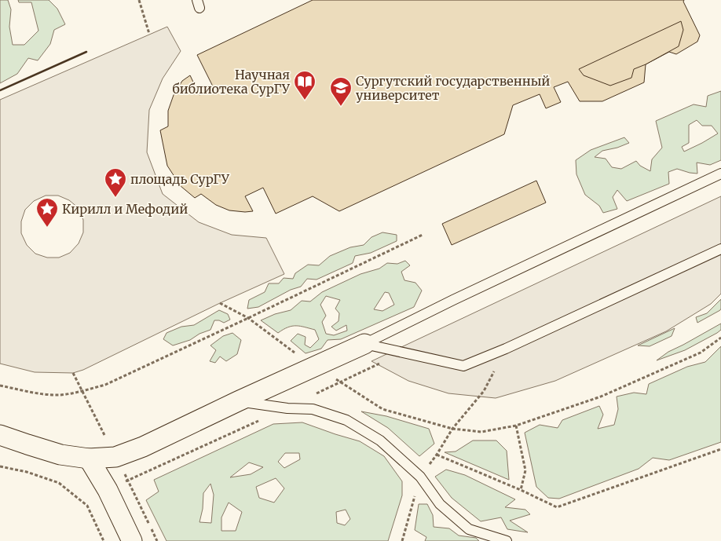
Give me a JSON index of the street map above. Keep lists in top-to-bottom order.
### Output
{
  "places": {
    "library": ["Научная библиотека СурГУ"],
    "school or university": ["Сургутский государственный университет"],
    "place": ["площадь СурГУ", "Кирилл и Мефодий"]
  }
}
